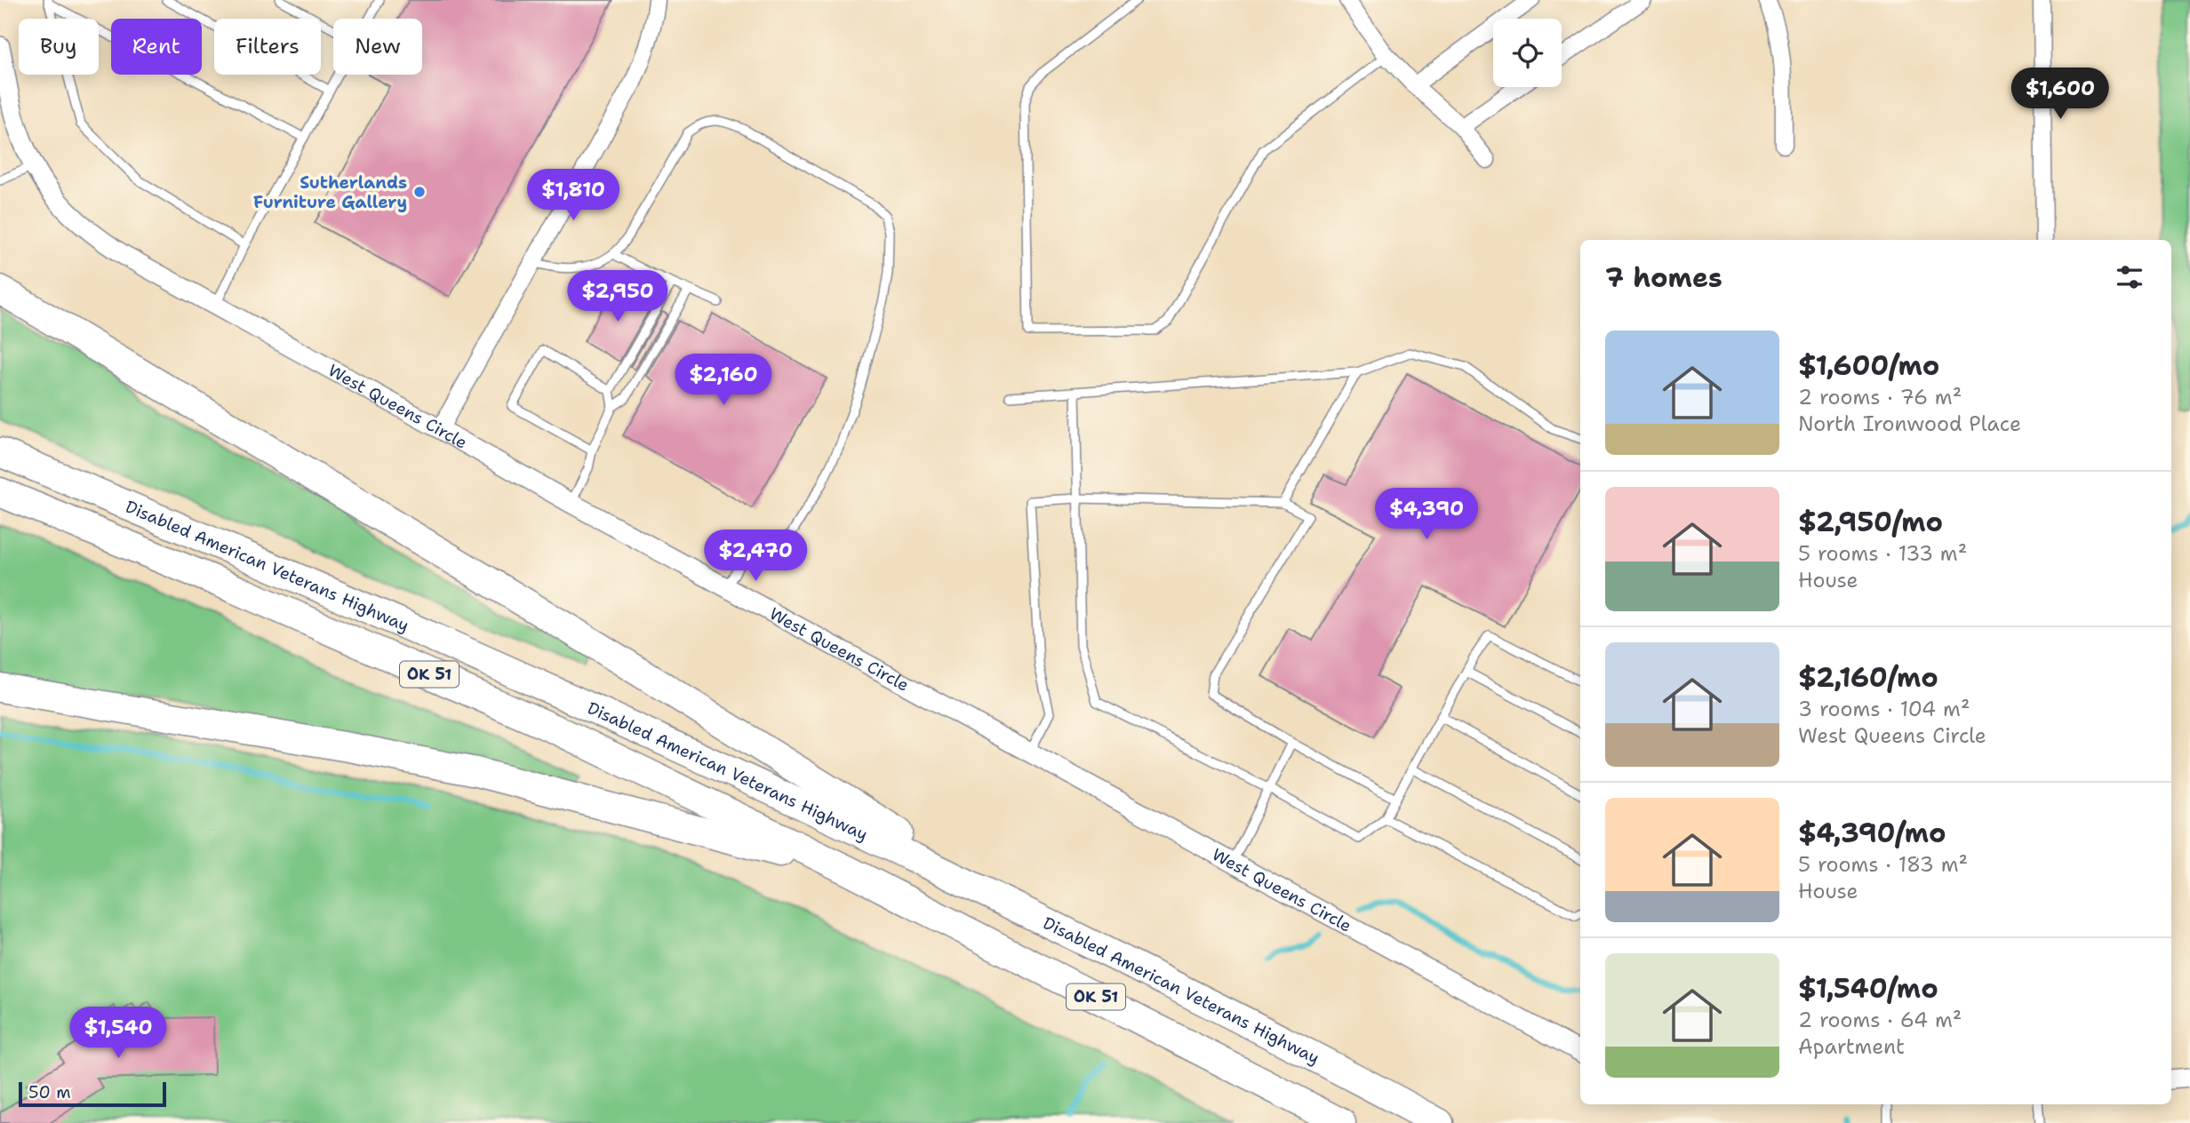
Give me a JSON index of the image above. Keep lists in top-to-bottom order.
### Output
{
  "streets": {
    "highway": ["Disabled American Veterans Highway", "OK 51"],
    "street": ["West Queens Circle"]
  },
  "places": ["Sutherlands Furniture Gallery"],
  "scale_bar": "50 m",
  "page": {
    "chip": [
      "Buy",
      "Rent",
      "Filters",
      "New"
    ],
    "price": [
      "$1,600",
      "$1,810",
      "$2,950",
      "$2,160",
      "$4,390",
      "$2,470",
      "$1,540"
    ],
    "heading": "7 homes",
    "list": [
      {
        "name": "$1,600/mo",
        "note": "2 rooms · 76 m² · North Ironwood Place"
      },
      {
        "name": "$2,950/mo",
        "note": "5 rooms · 133 m² · House"
      },
      {
        "name": "$2,160/mo",
        "note": "3 rooms · 104 m² · West Queens Circle"
      },
      {
        "name": "$4,390/mo",
        "note": "5 rooms · 183 m² · House"
      },
      {
        "name": "$1,540/mo",
        "note": "2 rooms · 64 m² · Apartment"
      }
    ],
    "scale": "50 m"
  }
}
